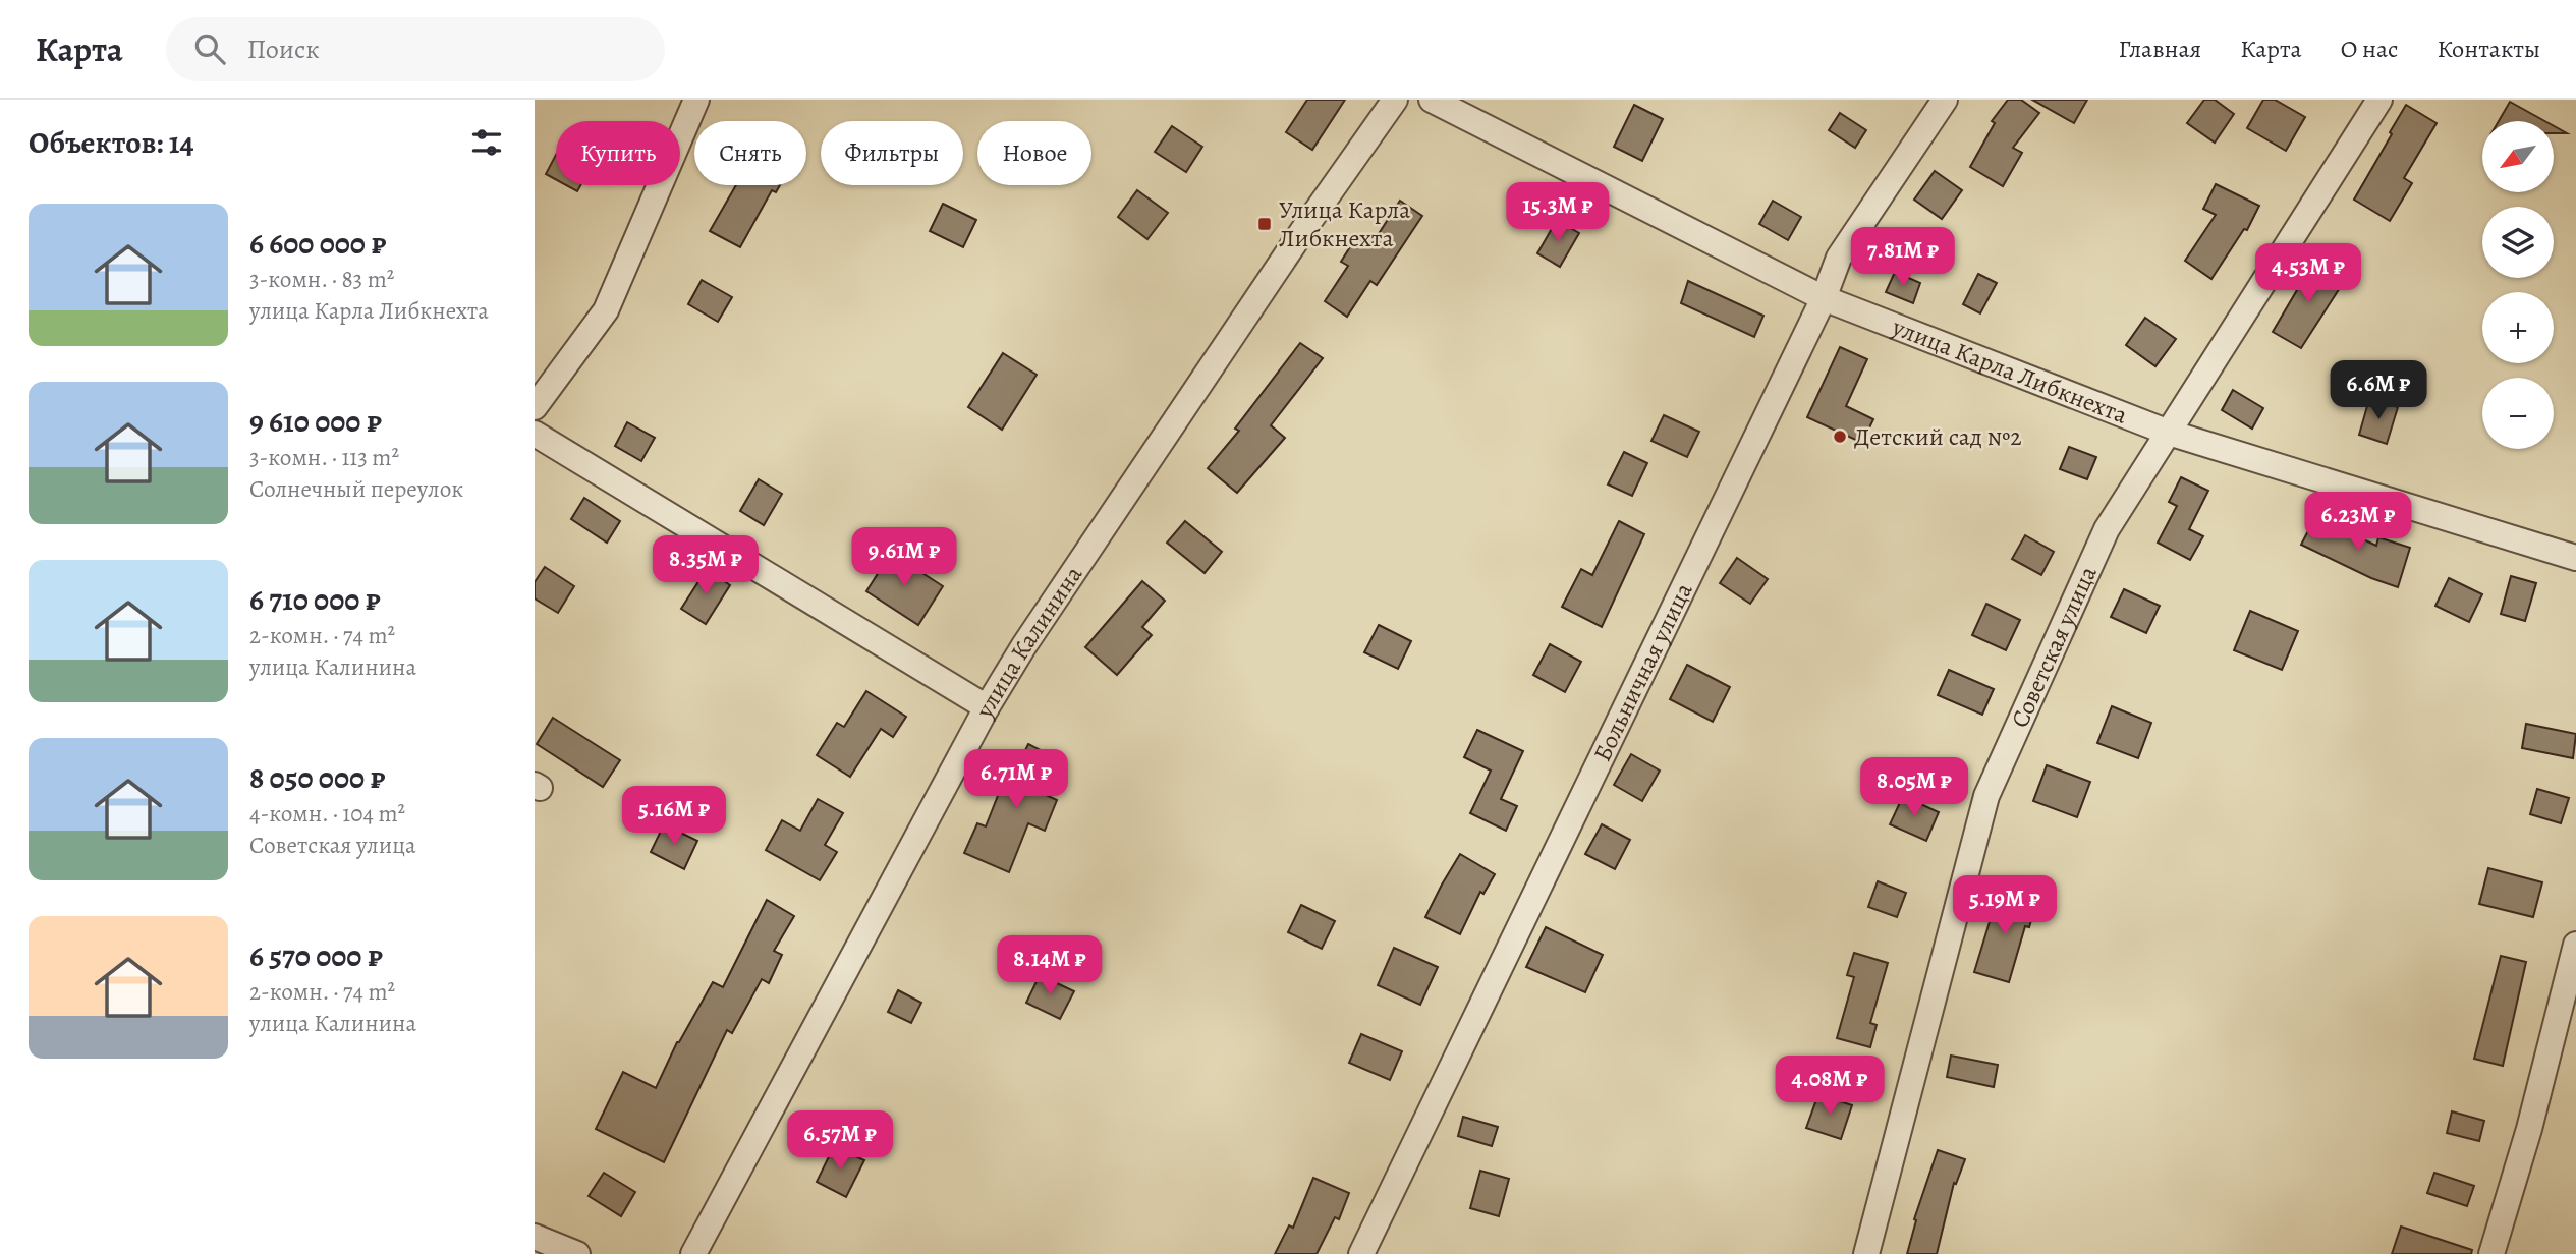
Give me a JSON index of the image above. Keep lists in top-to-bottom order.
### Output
{
  "streets": {
    "street": [
      "улица Карла Либкнехта",
      "улица Калинина",
      "Советская улица",
      "Больничная улица"
    ]
  },
  "crossings": [
    ["улица Карла Либкнехта", "Советская улица"],
    ["улица Карла Либкнехта", "Больничная улица"]
  ],
  "places": {
    "transit": ["Улица Карла Либкнехта"],
    "other": ["Детский сад №2"]
  },
  "north": "bottom left",
  "page": {
    "header": "Карта",
    "search": "Поиск",
    "nav": [
      "Главная",
      "Карта",
      "О нас",
      "Контакты"
    ],
    "heading": "Объектов: 14",
    "map_buttons": ["+", "−"],
    "chip": [
      "Купить",
      "Снять",
      "Фильтры",
      "Новое"
    ],
    "price": [
      "15.3M ₽",
      "7.81M ₽",
      "4.53M ₽",
      "6.6M ₽",
      "6.23M ₽",
      "9.61M ₽",
      "8.35M ₽",
      "6.71M ₽",
      "8.05M ₽",
      "5.16M ₽",
      "5.19M ₽",
      "8.14M ₽",
      "4.08M ₽",
      "6.57M ₽"
    ],
    "list": [
      {
        "name": "6 600 000 ₽",
        "note": "3-комн. · 83 m² · улица Карла Либкнехта"
      },
      {
        "name": "9 610 000 ₽",
        "note": "3-комн. · 113 m² · Солнечный переулок"
      },
      {
        "name": "6 710 000 ₽",
        "note": "2-комн. · 74 m² · улица Калинина"
      },
      {
        "name": "8 050 000 ₽",
        "note": "4-комн. · 104 m² · Советская улица"
      },
      {
        "name": "6 570 000 ₽",
        "note": "2-комн. · 74 m² · улица Калинина"
      }
    ]
  }
}
